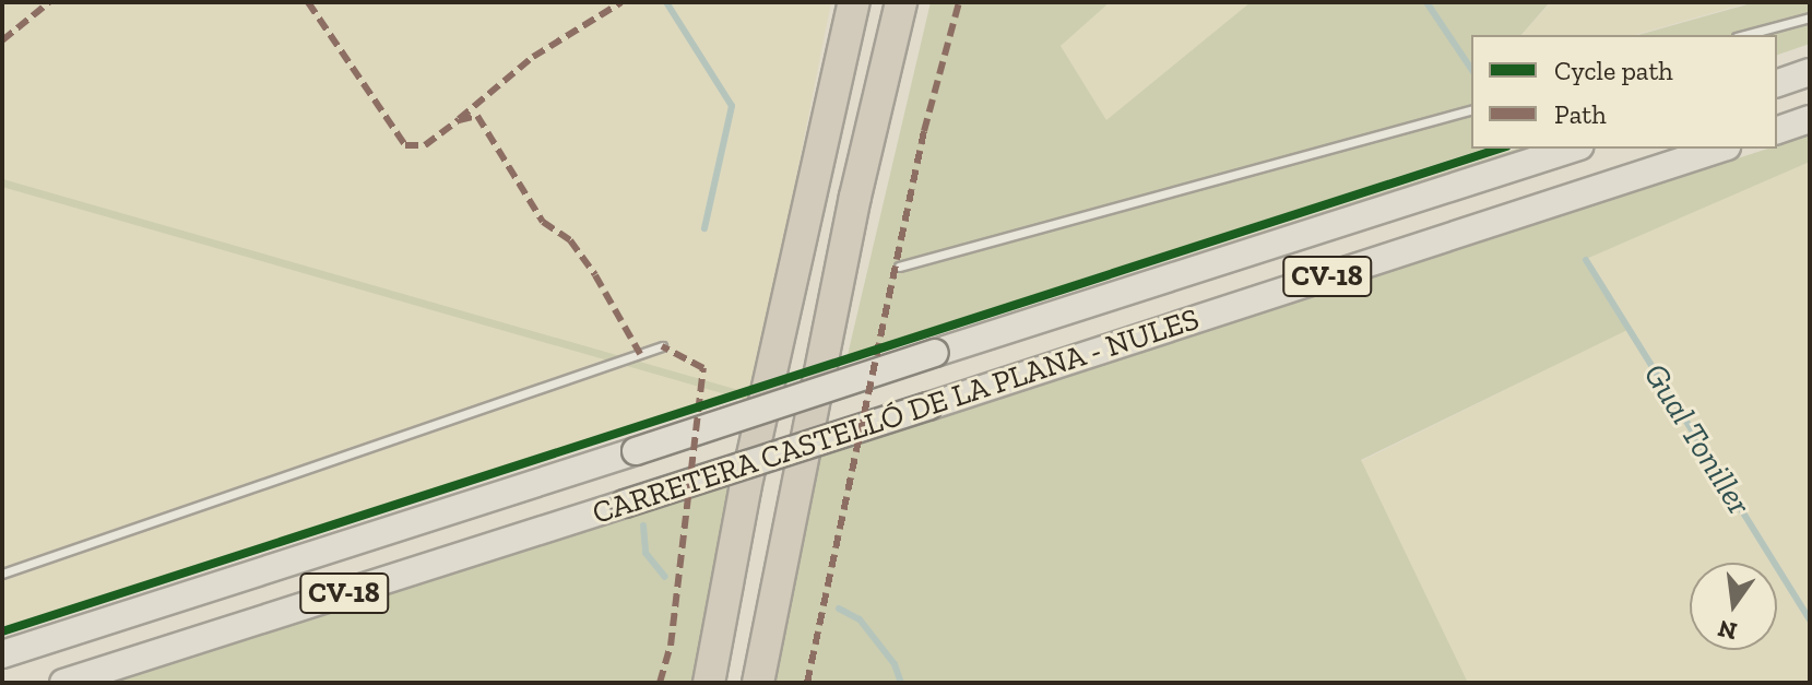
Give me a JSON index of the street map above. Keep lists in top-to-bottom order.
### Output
{
  "streets": {
    "main road": ["CV-18", "CARRETERA CASTELLÓ DE LA PLANA - NULES"]
  },
  "water": ["Gual Toniller"],
  "legend": ["Cycle path", "Path"],
  "north": "bottom"
}
